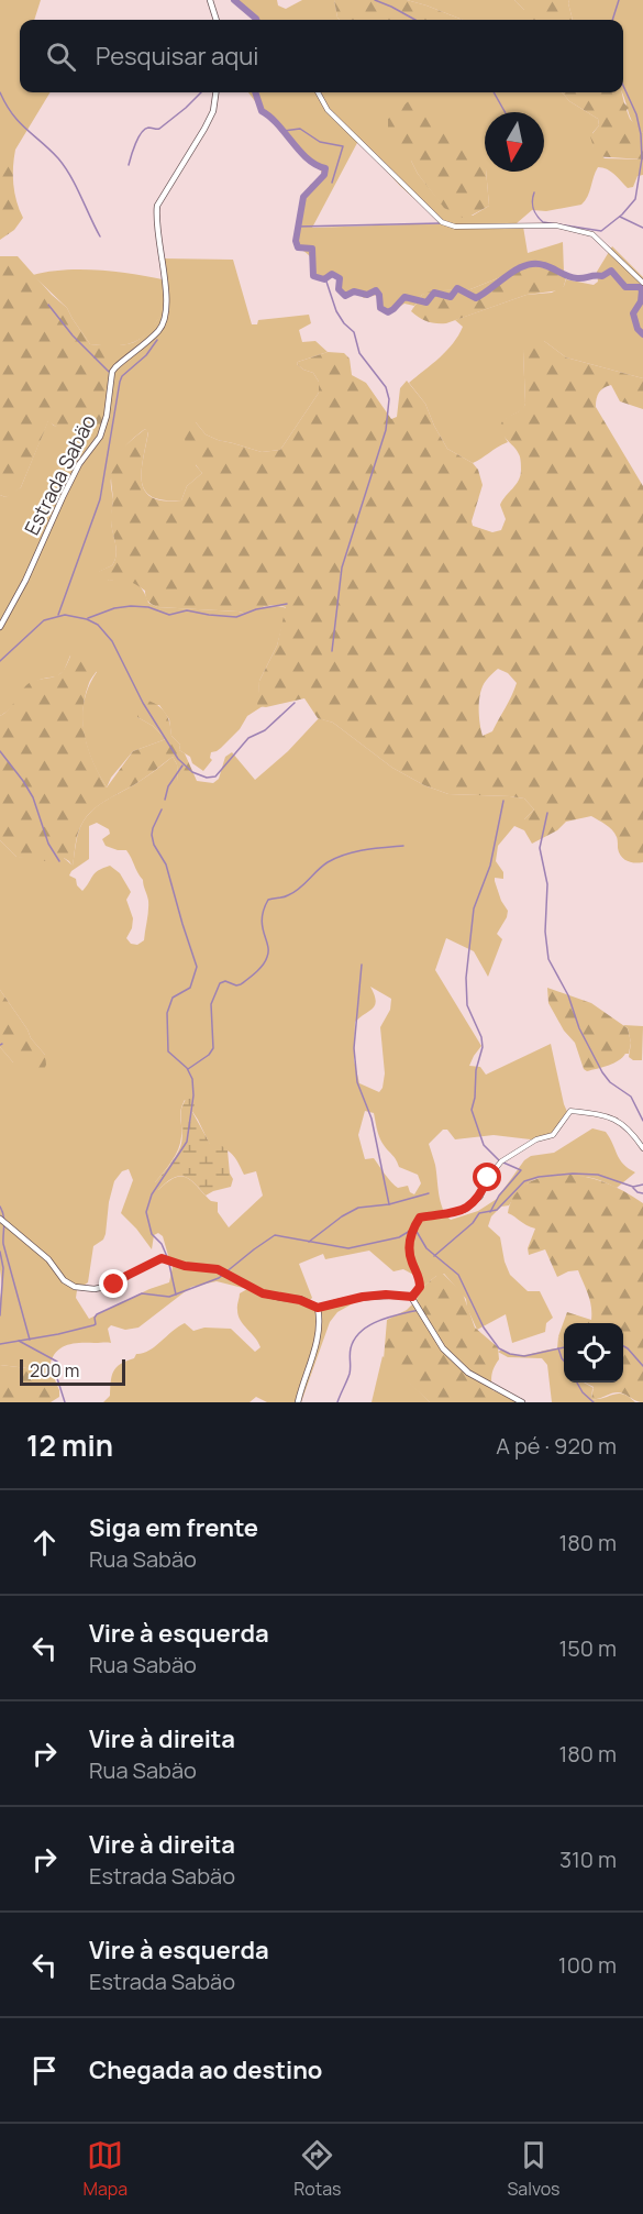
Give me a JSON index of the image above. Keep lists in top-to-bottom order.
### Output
{
  "streets": {
    "street": ["Estrada Sabäo"]
  },
  "scale_bar": "200 m",
  "north": "bottom",
  "page": {
    "search": "Pesquisar aqui",
    "scale": "200 m",
    "heading": ["12 min", "A pé · 920 m"],
    "list": [
      ["Siga em frente", "Rua Sabäo", "180 m"],
      ["Vire à esquerda", "Rua Sabäo", "150 m"],
      ["Vire à direita", "Rua Sabäo", "180 m"],
      ["Vire à direita", "Estrada Sabäo", "310 m"],
      ["Vire à esquerda", "Estrada Sabäo", "100 m"],
      "Chegada ao destino"
    ],
    "nav": ["Mapa", "Rotas", "Salvos"]
  }
}
